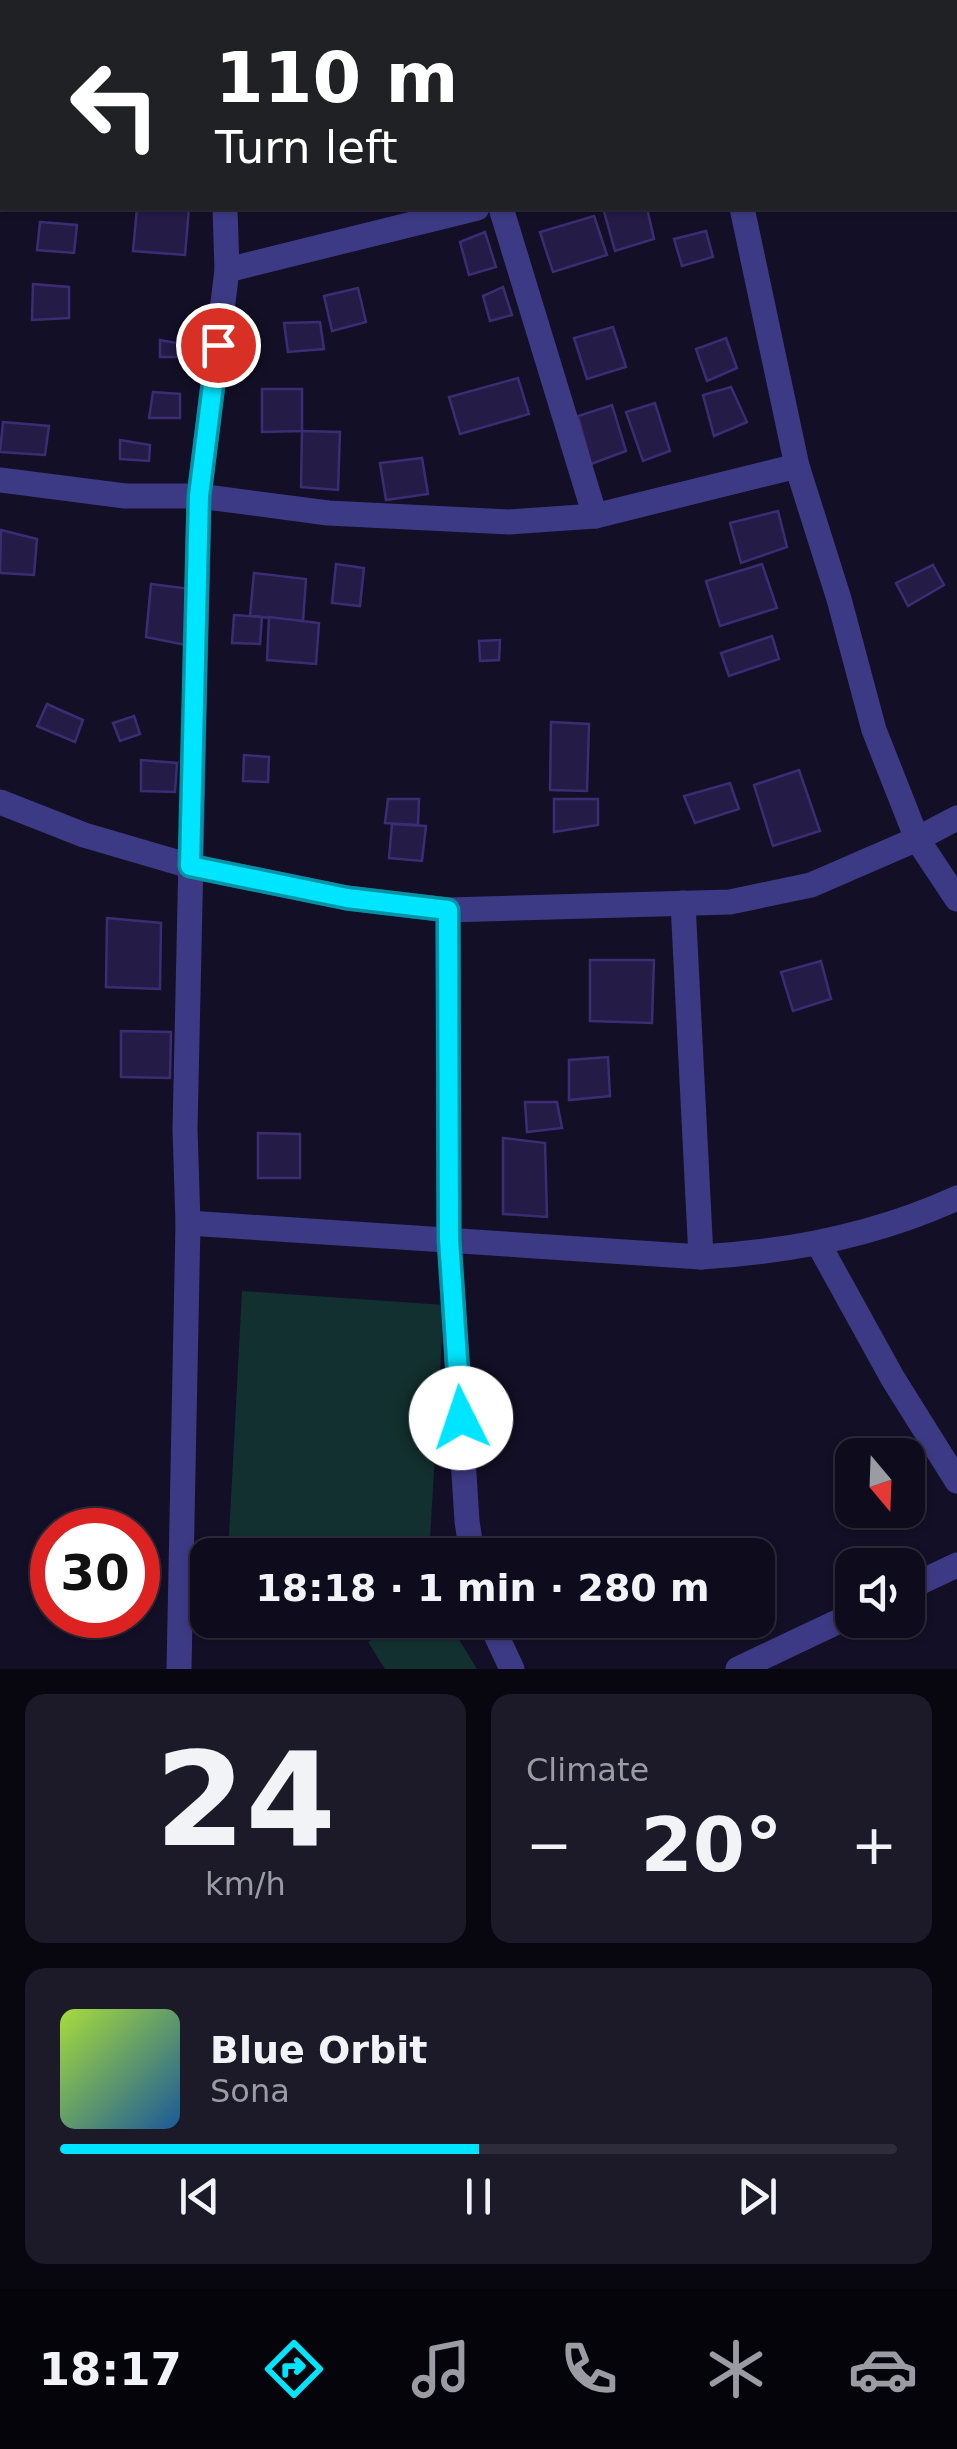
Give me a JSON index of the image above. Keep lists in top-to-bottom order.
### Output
{
  "north": "bottom",
  "page": {
    "turn": ["110 m", "Turn left"],
    "limit": "30",
    "trip": "18:18 · 1 min · 280 m",
    "tile": [
      ["24", "km/h"],
      "Climate"
    ],
    "heat": ["−", "20°", "+"],
    "song": ["Blue Orbit", "Sona"],
    "tabs": "18:17"
  }
}
